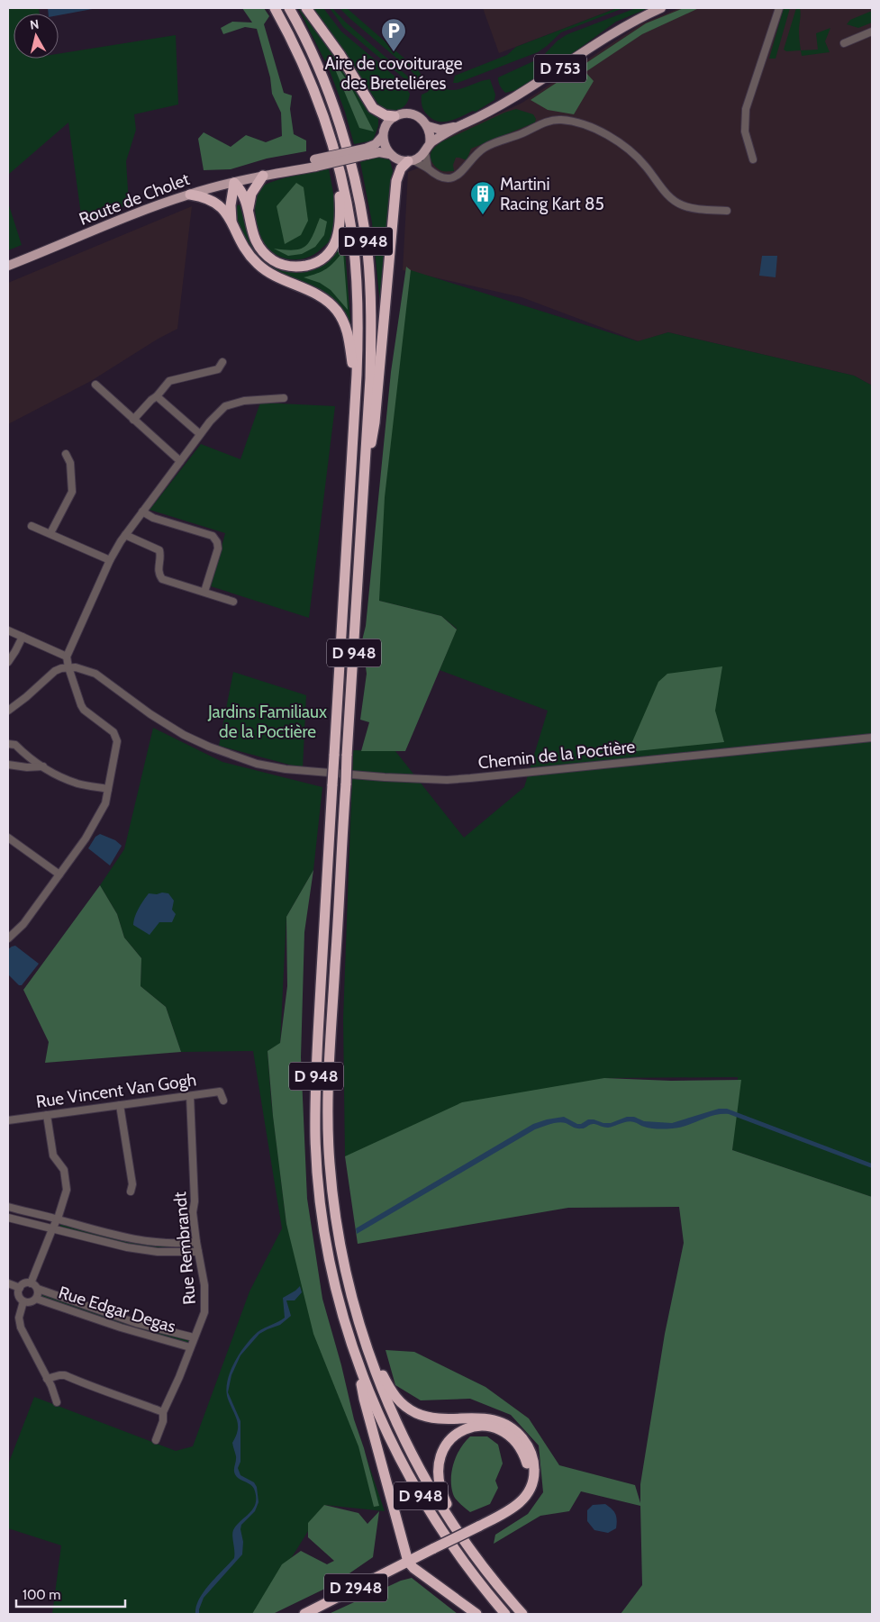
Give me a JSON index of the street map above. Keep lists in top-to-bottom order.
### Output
{
  "streets": {
    "highway": ["D 948", "D 2948"],
    "main road": ["D 753", "Route de Cholet"],
    "street": [
      "Chemin de la Poctière",
      "Rue Vincent Van Gogh",
      "Rue Rembrandt",
      "Rue Edgar Degas"
    ]
  },
  "crossings": [
    ["D 753", "Route de Cholet"],
    ["Rue Vincent Van Gogh", "Rue Rembrandt"],
    ["Rue Rembrandt", "Rue Edgar Degas"]
  ],
  "parks": ["Jardins Familiaux de la Poctière"],
  "places": {
    "parking": ["Aire de covoiturage des Breteliéres"],
    "building": ["Martini Racing Kart 85"]
  },
  "scale_bar": "100 m",
  "north": "top"
}
